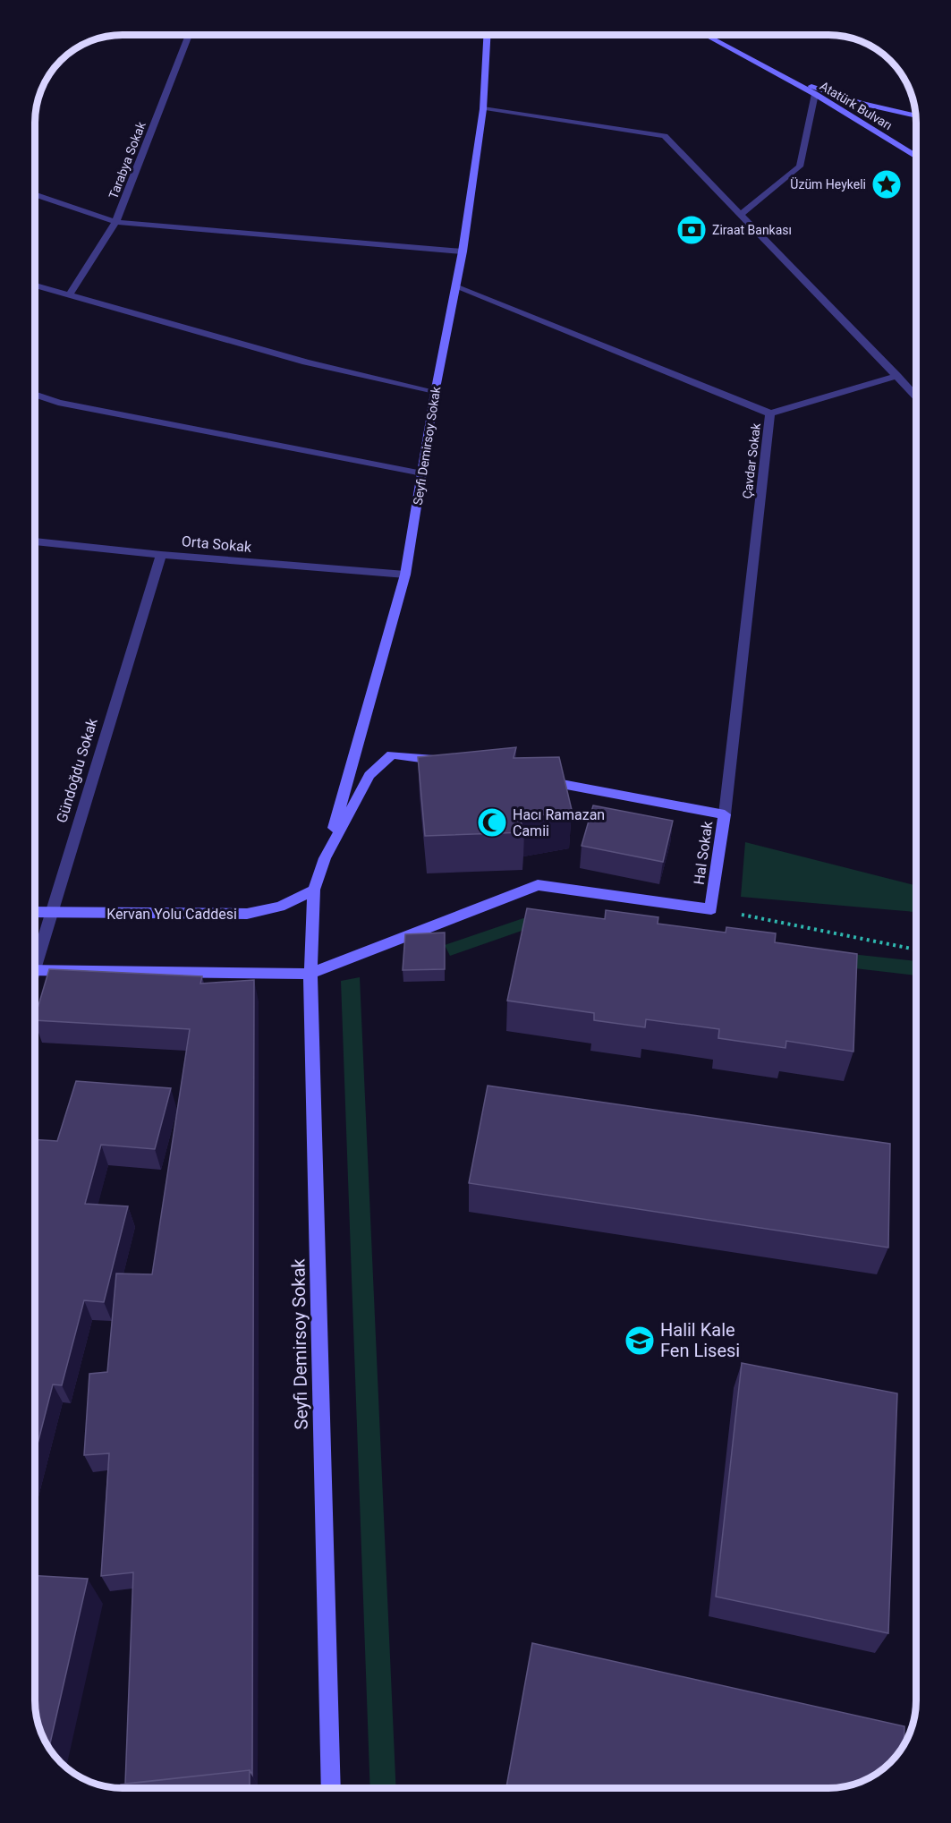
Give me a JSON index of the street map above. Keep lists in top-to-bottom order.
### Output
{
  "streets": {
    "street": [
      "Atatürk Bulvarı",
      "Tarabya Sokak",
      "Seyfi Demirsoy Sokak",
      "Çavdar Sokak",
      "Orta Sokak",
      "Gündoğdu Sokak",
      "Hal Sokak",
      "Kervan Yolu Caddesi"
    ]
  },
  "crossings": [
    ["Seyfi Demirsoy Sokak", "Çavdar Sokak"],
    ["Seyfi Demirsoy Sokak", "Orta Sokak"],
    ["Seyfi Demirsoy Sokak", "Kervan Yolu Caddesi"],
    ["Çavdar Sokak", "Hal Sokak"],
    ["Orta Sokak", "Gündoğdu Sokak"],
    ["Gündoğdu Sokak", "Kervan Yolu Caddesi"]
  ],
  "places": {
    "place": ["Üzüm Heykeli"],
    "bank": ["Ziraat Bankası"],
    "mosque": ["Hacı Ramazan Camii"],
    "school or university": ["Halil Kale Fen Lisesi"]
  }
}
